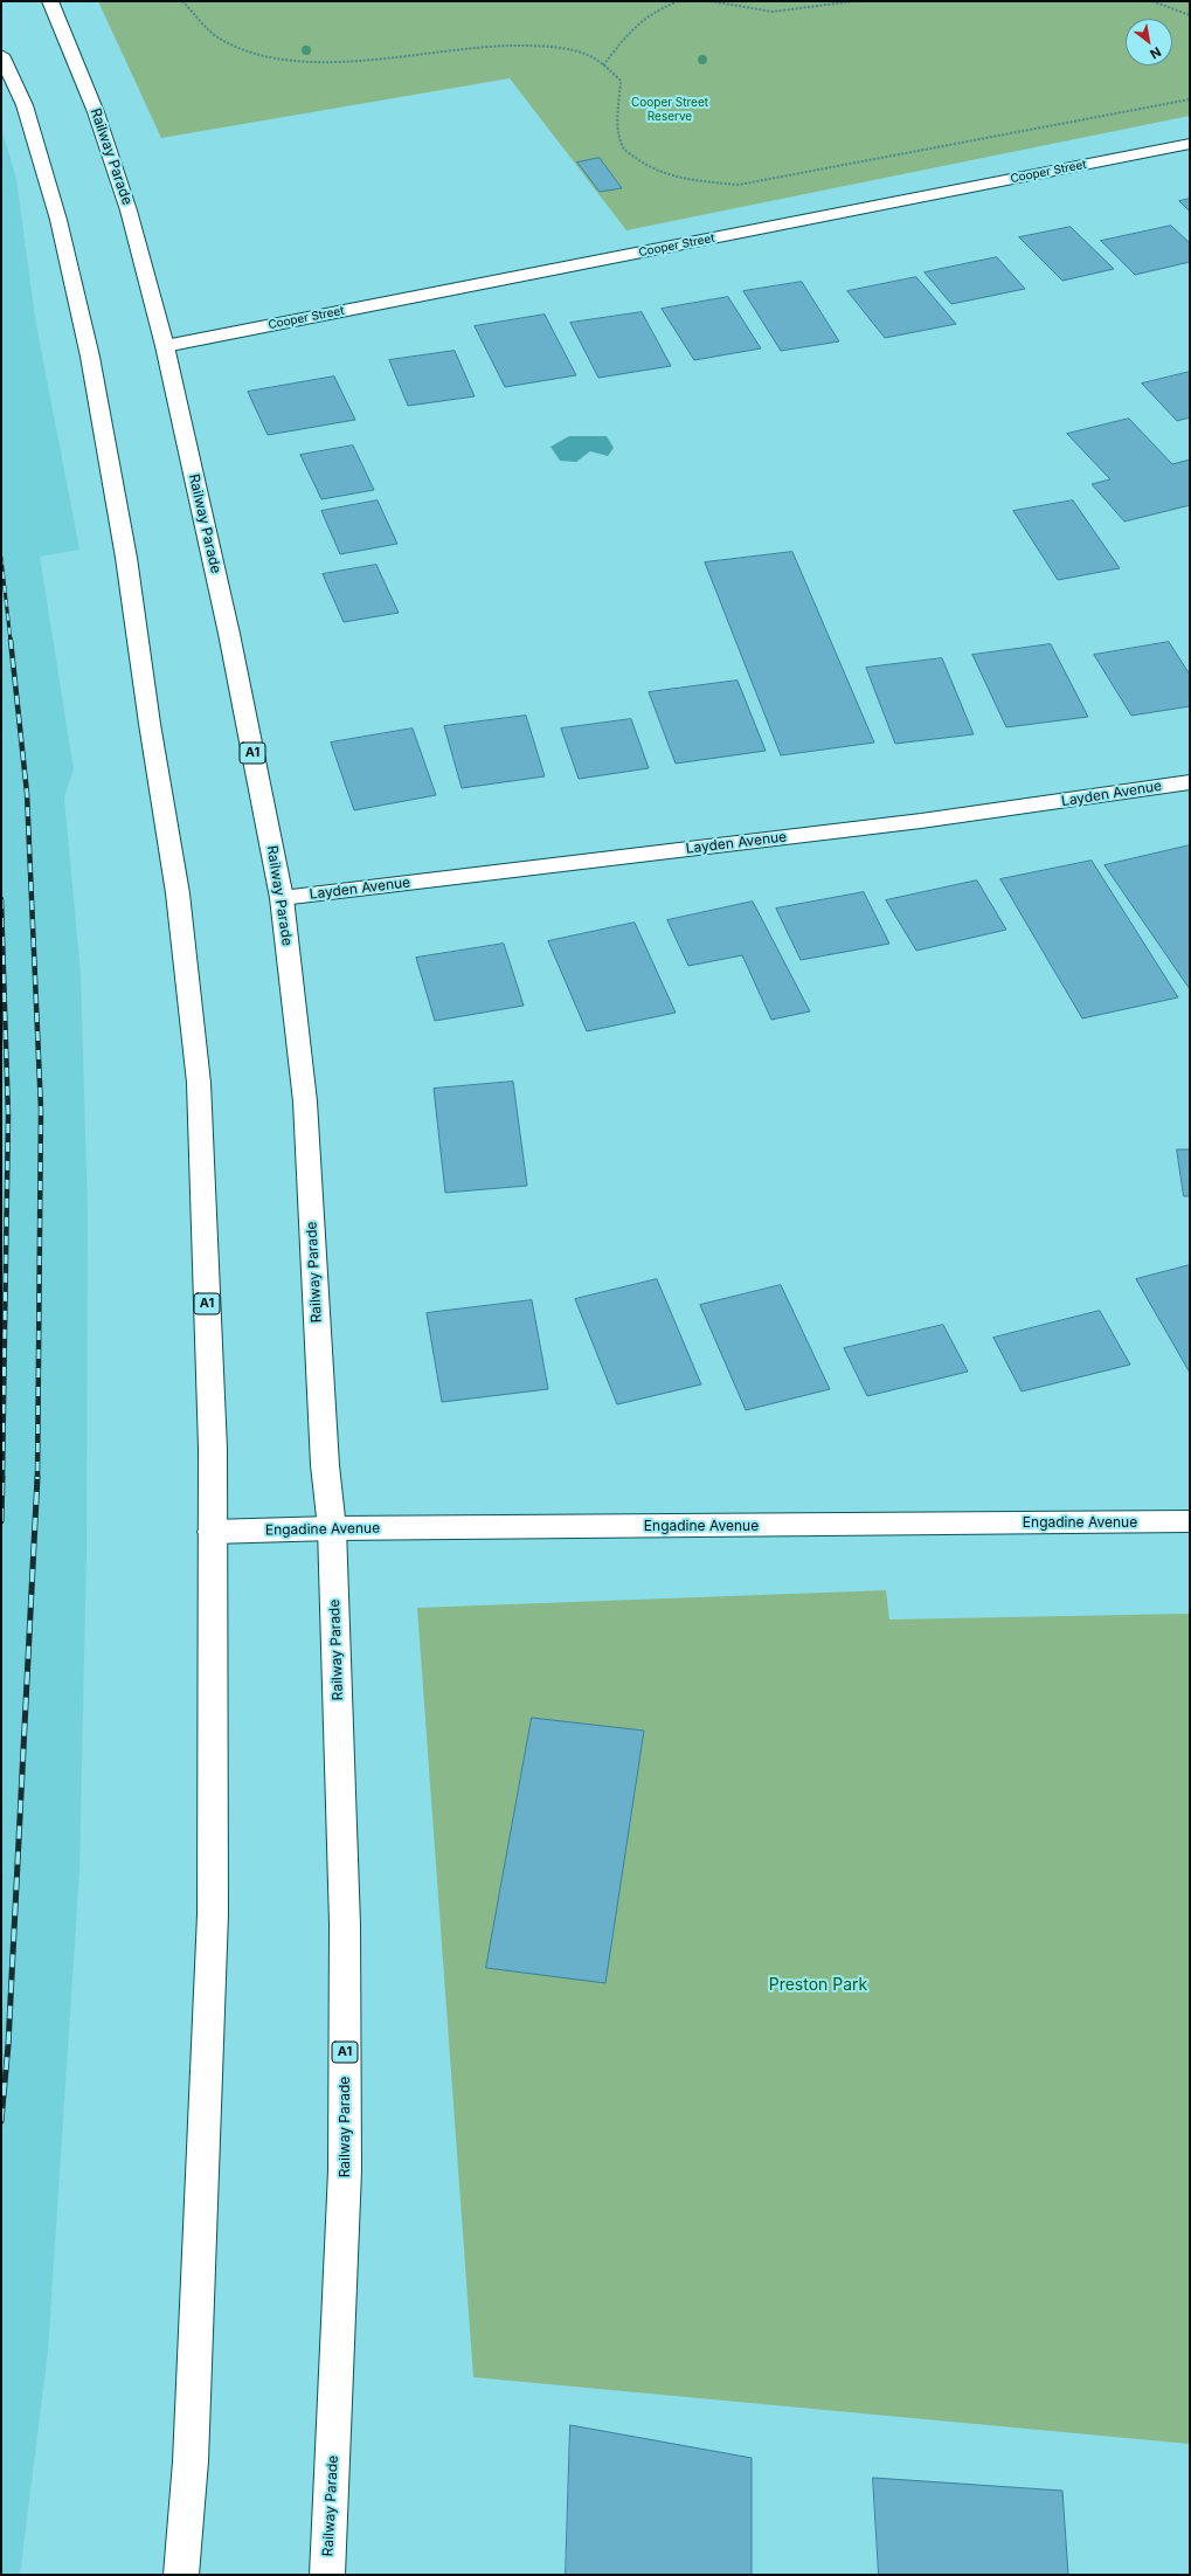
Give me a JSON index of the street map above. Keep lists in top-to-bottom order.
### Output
{
  "streets": {
    "main road": [
      "Railway Parade",
      "Cooper Street",
      "A1",
      "Layden Avenue",
      "Engadine Avenue"
    ]
  },
  "crossings": [
    ["Railway Parade", "Cooper Street"],
    ["Railway Parade", "Layden Avenue"],
    ["Railway Parade", "Engadine Avenue"],
    ["A1", "Engadine Avenue"]
  ],
  "parks": ["Cooper Street Reserve", "Preston Park"],
  "north": "bottom right"
}
